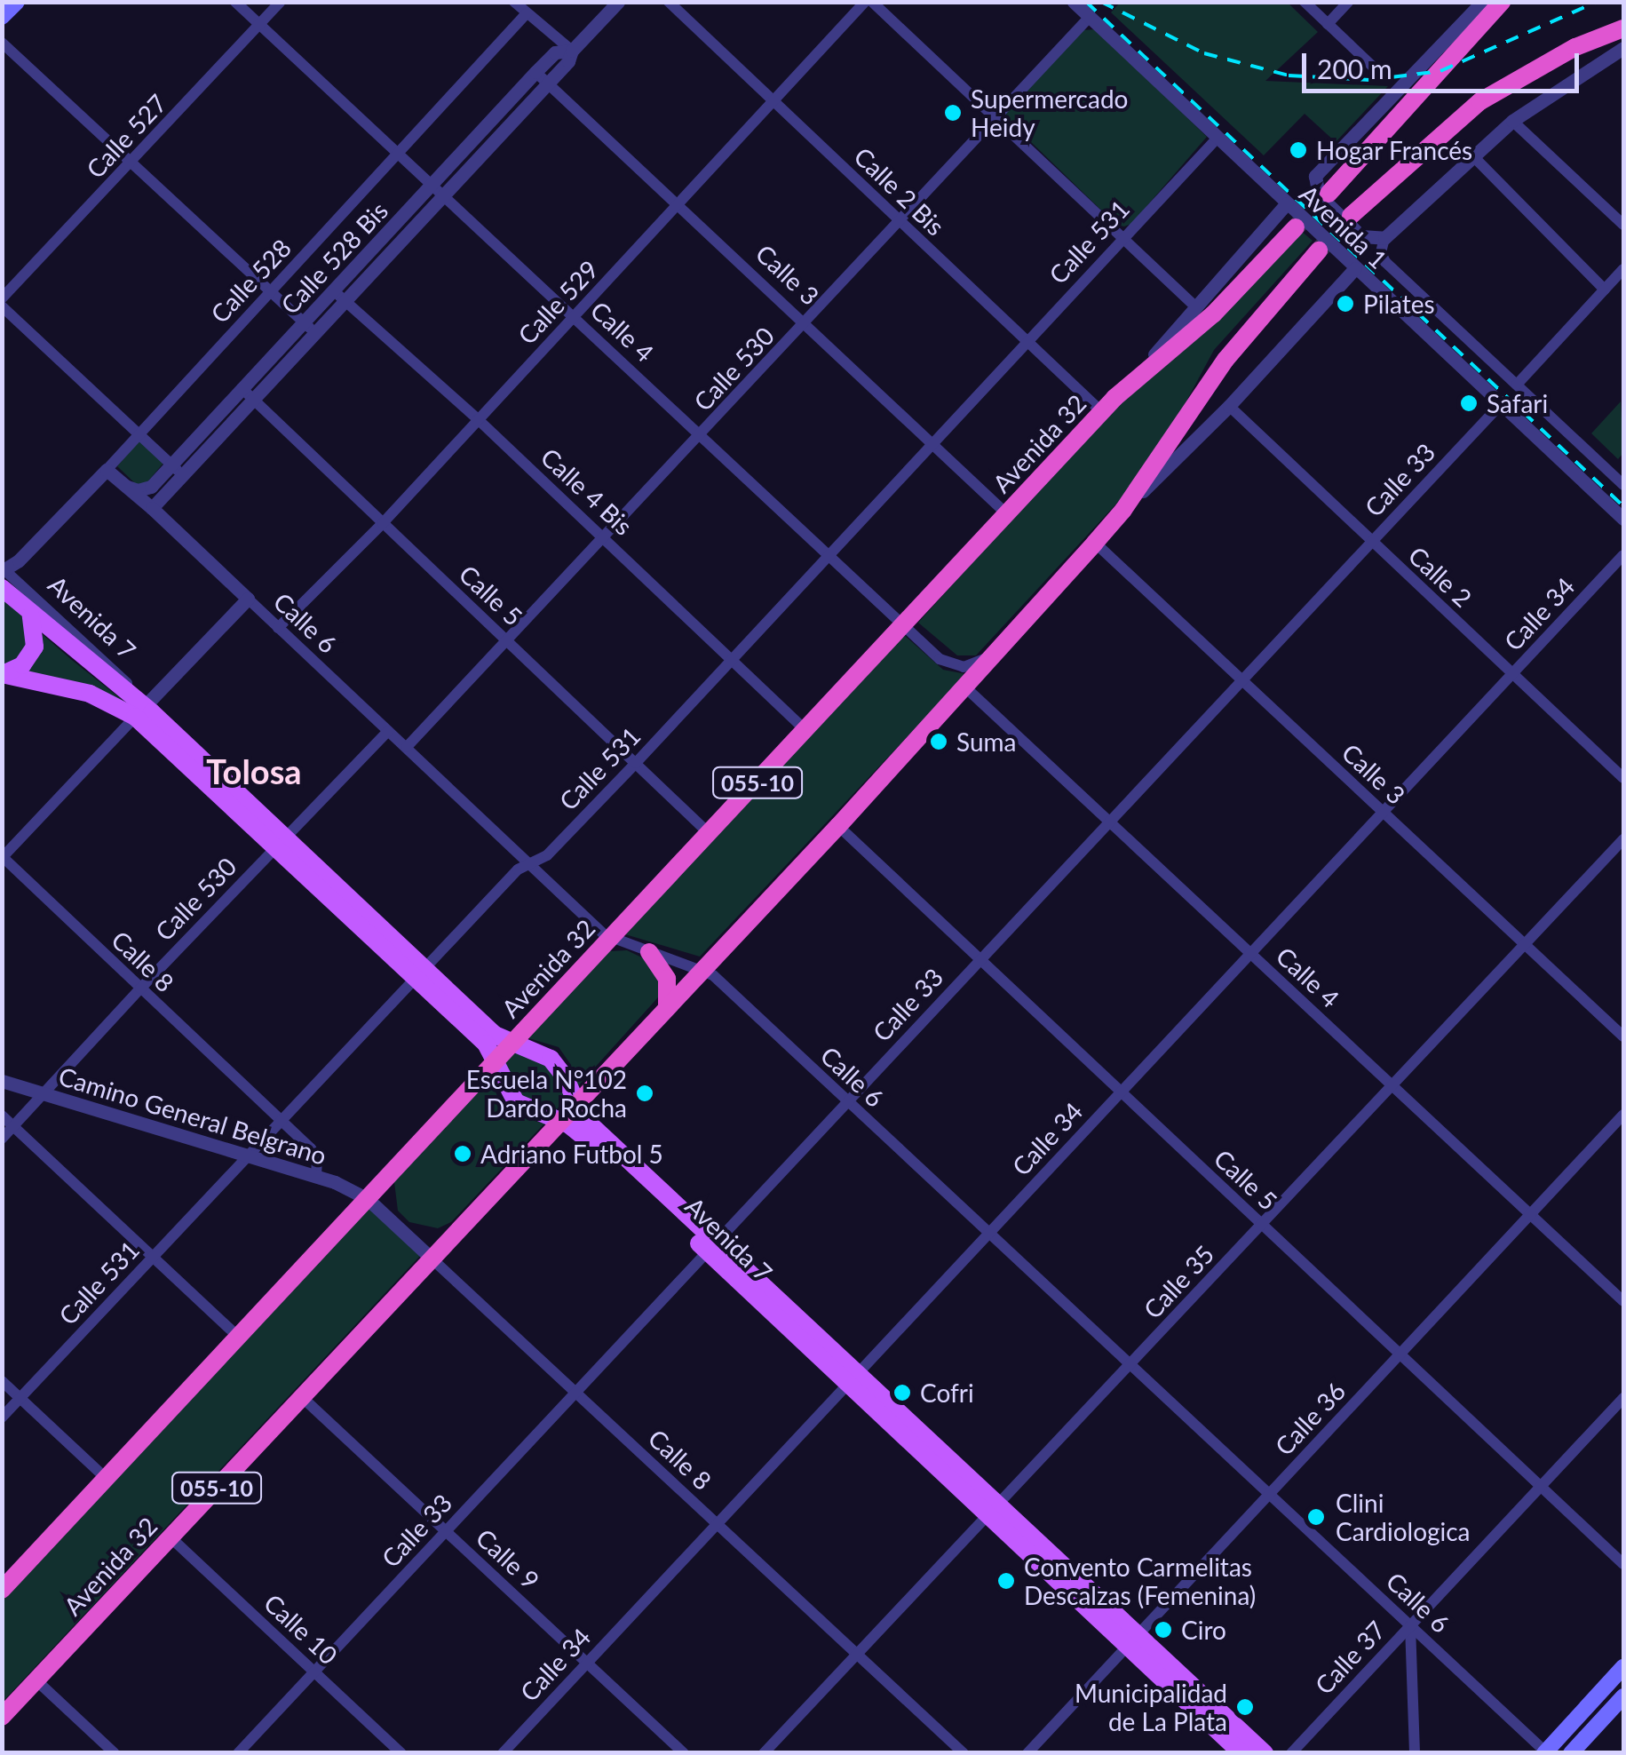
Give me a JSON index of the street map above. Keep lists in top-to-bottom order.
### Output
{
  "streets": {
    "highway": ["Avenida 32", "055-10"],
    "main road": ["Avenida 7"],
    "street": [
      "Calle 527",
      "Calle 2 Bis",
      "Avenida 1",
      "Calle 531",
      "Calle 528 Bis",
      "Calle 3",
      "Calle 528",
      "Calle 529",
      "Calle 4",
      "Calle 530",
      "Calle 33",
      "Calle 4 Bis",
      "Calle 2",
      "Calle 5",
      "Calle 34",
      "Calle 6",
      "Calle 8",
      "Camino General Belgrano",
      "Calle 35",
      "Calle 36",
      "Calle 9",
      "Calle 10",
      "Calle 37"
    ]
  },
  "crossings": [
    ["Calle 527", "Calle 4"],
    ["Calle 2 Bis", "Calle 531"],
    ["Calle 2 Bis", "Calle 529"],
    ["Calle 2 Bis", "Calle 530"],
    ["Calle 2 Bis", "Avenida 32"],
    ["Avenida 1", "Calle 531"],
    ["Avenida 1", "Calle 530"],
    ["Avenida 1", "Avenida 32"],
    ["Avenida 1", "Calle 33"],
    ["Calle 531", "Calle 3"],
    ["Calle 531", "Calle 4"],
    ["Calle 531", "Calle 4 Bis"],
    ["Calle 531", "Calle 5"],
    ["Calle 531", "Avenida 7"],
    ["Calle 531", "Calle 6"],
    ["Calle 531", "Calle 8"],
    ["Calle 531", "Camino General Belgrano"],
    ["Calle 528 Bis", "Calle 3"],
    ["Calle 528 Bis", "Calle 4"],
    ["Calle 528 Bis", "Calle 4 Bis"],
    ["Calle 528 Bis", "Calle 5"],
    ["Calle 528 Bis", "Calle 6"],
    ["Calle 3", "Calle 529"],
    ["Calle 3", "Calle 530"],
    ["Calle 3", "Avenida 32"],
    ["Calle 3", "Calle 33"],
    ["Calle 3", "Calle 34"],
    ["Calle 3", "Calle 35"],
    ["Calle 528", "Calle 4"],
    ["Calle 528", "Avenida 7"],
    ["Calle 528", "Calle 6"],
    ["Calle 529", "Calle 4"],
    ["Calle 529", "Calle 4 Bis"],
    ["Calle 529", "Calle 5"],
    ["Calle 529", "Calle 6"],
    ["Calle 4", "Calle 530"],
    ["Calle 4", "Avenida 32"],
    ["Calle 4", "Calle 33"],
    ["Calle 4", "Calle 34"],
    ["Calle 4", "Calle 35"],
    ["Calle 4", "Calle 36"],
    ["Calle 530", "Calle 4 Bis"],
    ["Calle 530", "Calle 5"],
    ["Calle 530", "Avenida 7"],
    ["Calle 530", "Calle 6"],
    ["Calle 530", "Calle 8"],
    ["Calle 530", "Camino General Belgrano"],
    ["Avenida 32", "Calle 4 Bis"],
    ["Avenida 32", "Calle 2"],
    ["Avenida 32", "Calle 5"],
    ["Avenida 32", "Avenida 7"],
    ["Avenida 32", "Calle 6"],
    ["Avenida 32", "Calle 8"],
    ["Avenida 32", "Camino General Belgrano"],
    ["Avenida 32", "Calle 9"],
    ["Avenida 32", "Calle 10"],
    ["Calle 33", "Calle 2"],
    ["Calle 33", "Calle 5"],
    ["Calle 33", "Avenida 7"],
    ["Calle 33", "Calle 6"],
    ["Calle 33", "Calle 8"],
    ["Calle 33", "Calle 9"],
    ["Calle 33", "Calle 10"],
    ["Calle 2", "Calle 34"],
    ["Calle 5", "Calle 34"],
    ["Calle 5", "Calle 35"],
    ["Calle 5", "Calle 36"],
    ["Calle 5", "Calle 37"],
    ["Calle 34", "Avenida 7"],
    ["Calle 34", "Calle 6"],
    ["Calle 34", "Calle 8"],
    ["Calle 34", "Calle 9"],
    ["Avenida 7", "Calle 35"],
    ["Avenida 7", "Calle 36"],
    ["Calle 6", "Calle 35"],
    ["Calle 6", "Calle 36"],
    ["Calle 6", "Calle 37"],
    ["Calle 8", "Camino General Belgrano"],
    ["Calle 8", "Calle 35"]
  ],
  "districts": ["Tolosa"],
  "places": [
    "Supermercado Heidy",
    "Hogar Francés",
    "Pilates",
    "Safari",
    "Suma",
    "Escuela N°102 Dardo Rocha",
    "Adriano Futbol 5",
    "Cofri",
    "Clini Cardiologica",
    "Convento Carmelitas Descalzas (Femenina)",
    "Ciro",
    "Municipalidad de La Plata"
  ],
  "scale_bar": "200 m"
}
